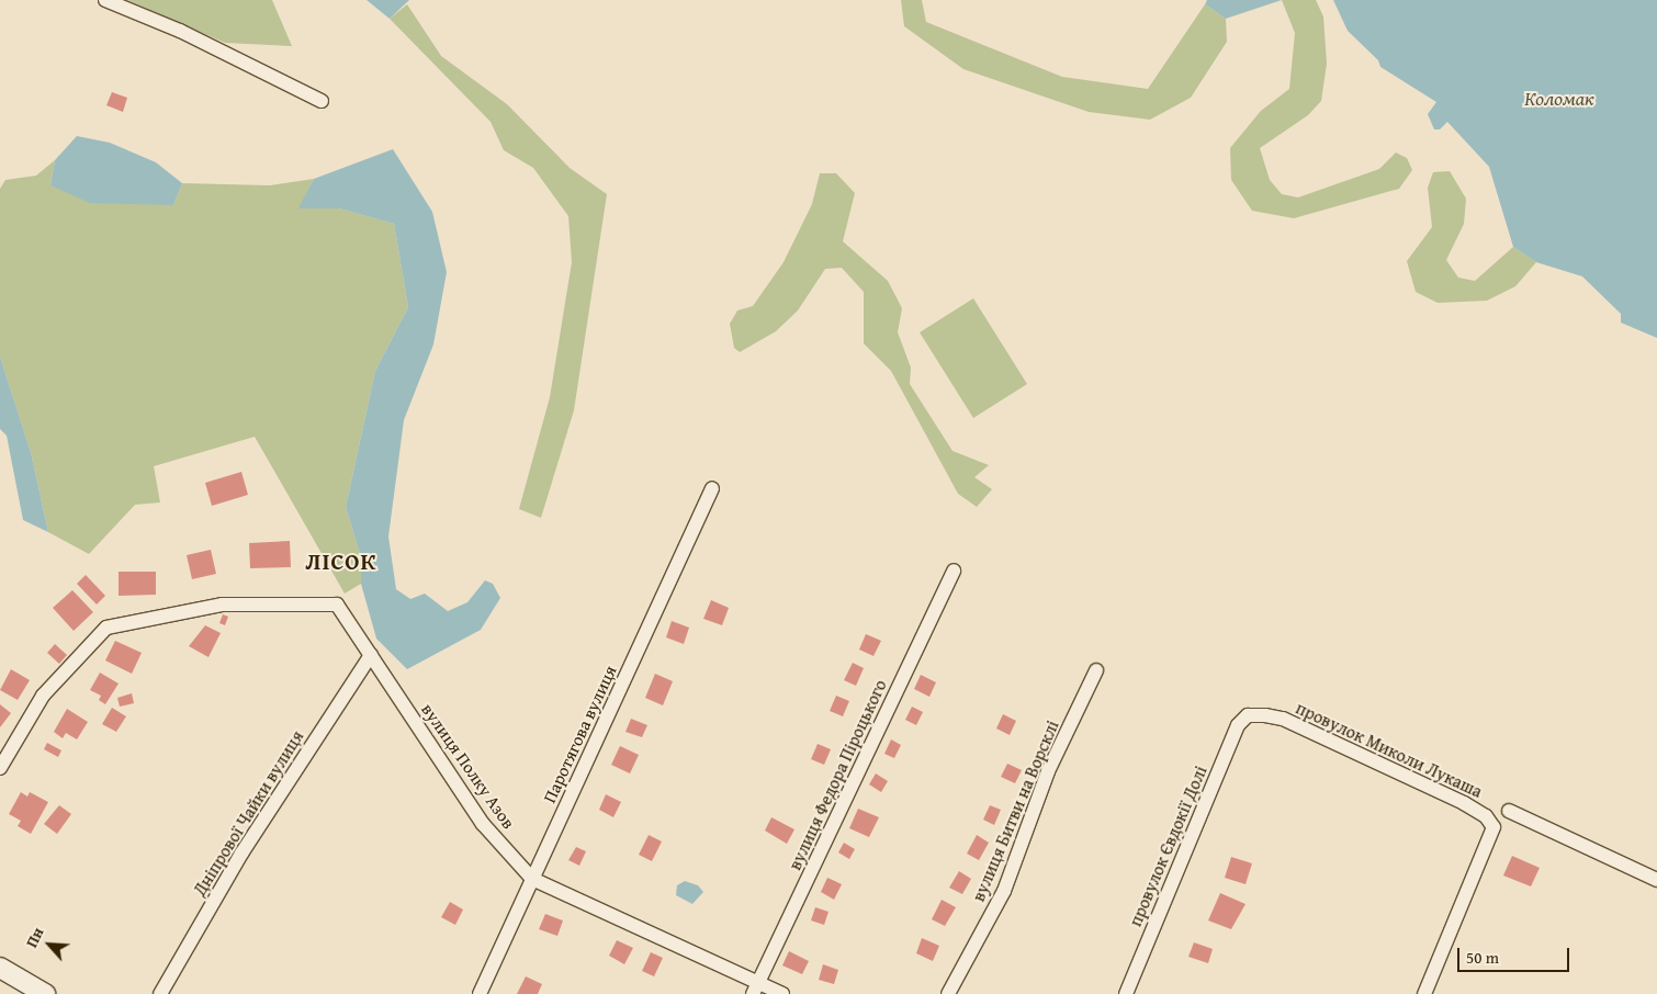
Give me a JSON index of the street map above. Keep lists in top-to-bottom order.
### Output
{
  "streets": {
    "street": [
      "Паротягова вулиця",
      "провулок Миколи Лукаша",
      "вулиця Полку Азов",
      "вулиця Федора Піроцького",
      "вулиця Битви на Ворсклі",
      "Дніпрової Чайки вулиця",
      "провулок Євдокії Долі"
    ]
  },
  "crossings": [
    ["Паротягова вулиця", "вулиця Полку Азов"],
    ["провулок Миколи Лукаша", "провулок Євдокії Долі"],
    ["вулиця Полку Азов", "вулиця Федора Піроцького"],
    ["вулиця Полку Азов", "Дніпрової Чайки вулиця"]
  ],
  "districts": ["ЛІСОК"],
  "water": ["Коломак"],
  "scale_bar": "50 m",
  "north": "top left"
}
